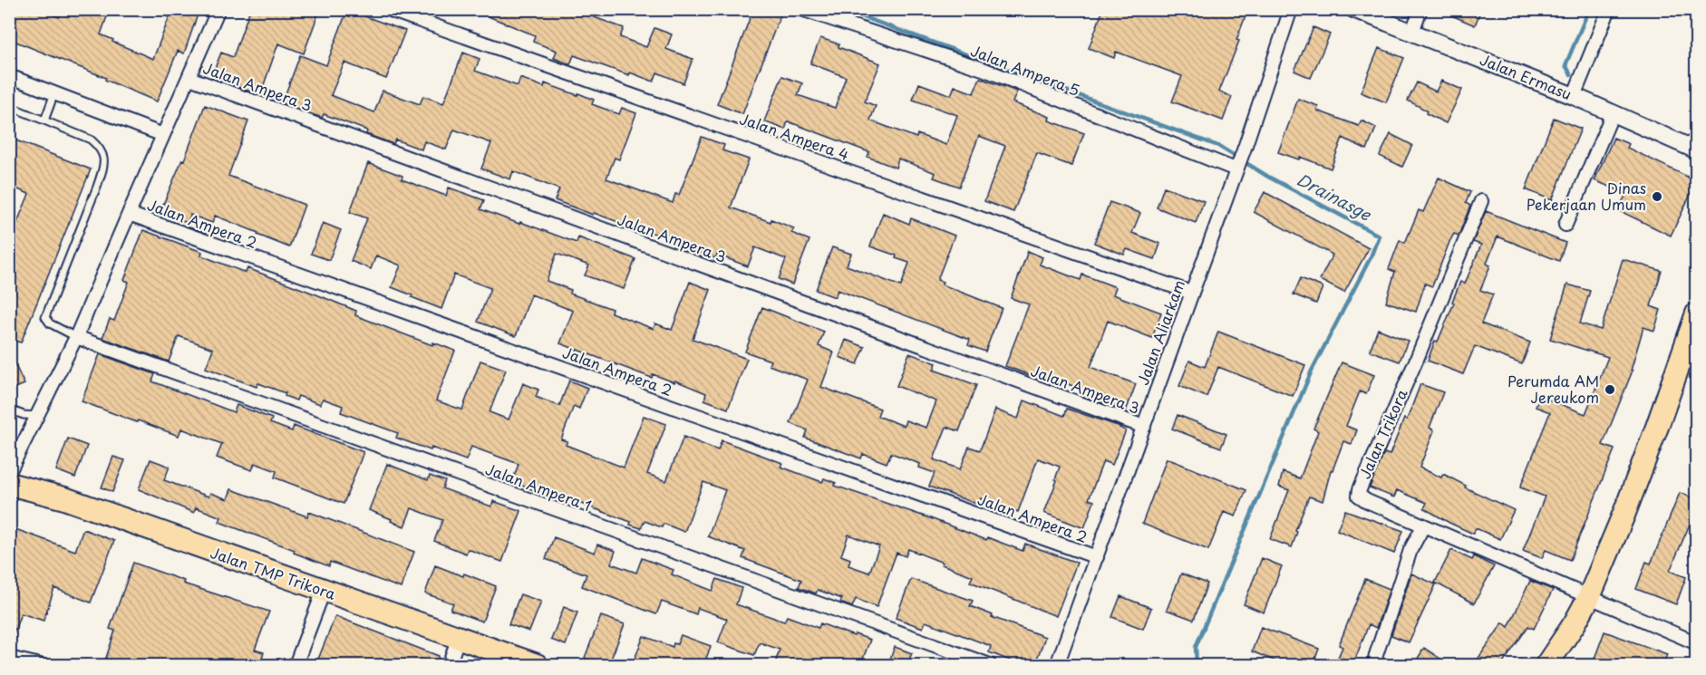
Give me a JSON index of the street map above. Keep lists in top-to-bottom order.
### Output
{
  "streets": {
    "highway": ["Jalan TMP Trikora"],
    "street": [
      "Jalan Ampera 5",
      "Jalan Ermasu",
      "Jalan Ampera 3",
      "Jalan Ampera 4",
      "Jalan Ampera 2",
      "Jalan Aliarkam",
      "Jalan Trikora",
      "Jalan Ampera 1"
    ]
  },
  "crossings": [
    ["Jalan Ampera 5", "Jalan Aliarkam"],
    ["Jalan Ampera 3", "Jalan Aliarkam"],
    ["Jalan Ampera 4", "Jalan Aliarkam"],
    ["Jalan Ampera 2", "Jalan Aliarkam"]
  ],
  "water": ["Drainasge"],
  "places": ["Dinas Pekerjaan Umum", "Perumda AM Jereukom"]
}
